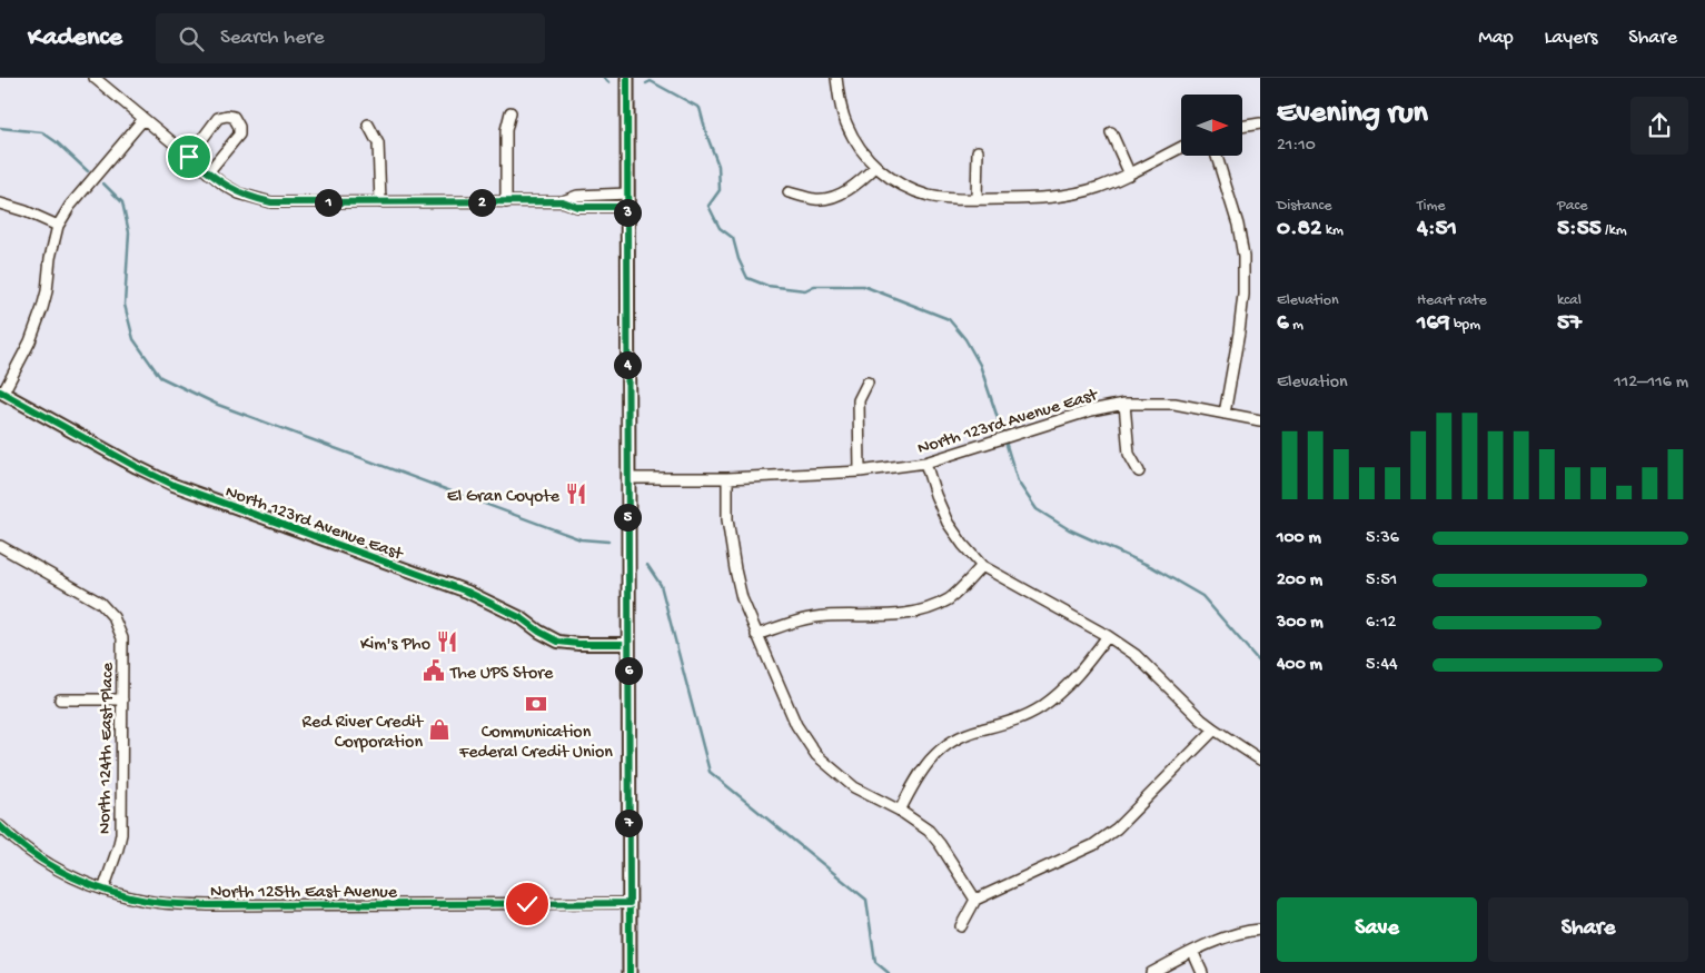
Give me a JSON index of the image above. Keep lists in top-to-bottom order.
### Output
{
  "streets": {
    "street": ["North 123rd Avenue East", "North 124th East Place", "North 125th East Avenue"]
  },
  "crossings": [
    ["North 124th East Place", "North 125th East Avenue"]
  ],
  "places": {
    "restaurant": ["El Gran Coyote", "Kim's Pho"],
    "public building": ["The UPS Store"],
    "bank": ["Communication Federal Credit Union"],
    "shop": ["Red River Credit Corporation"]
  },
  "north": "right",
  "page": {
    "header": "Kadence",
    "search": "Search here",
    "nav": ["Map", "Layers", "Share"],
    "heading": ["Evening run", "21:10"],
    "stats": [
      ["Distance", "0.82 km"],
      ["Time", "4:51"],
      ["Pace", "5:55 /km"],
      ["Elevation", "6 m"],
      ["Heart rate", "169 bpm"],
      ["kcal", "57"]
    ],
    "pins": [
      "1",
      "2",
      "3",
      "4",
      "5",
      "6",
      "7"
    ],
    "chart": ["Elevation", "112–116 m"],
    "list": [
      {
        "name": "100 m",
        "note": "5:36"
      },
      {
        "name": "200 m",
        "note": "5:51"
      },
      {
        "name": "300 m",
        "note": "6:12"
      },
      {
        "name": "400 m",
        "note": "5:44"
      }
    ],
    "buttons": ["Save", "Share"]
  }
}
